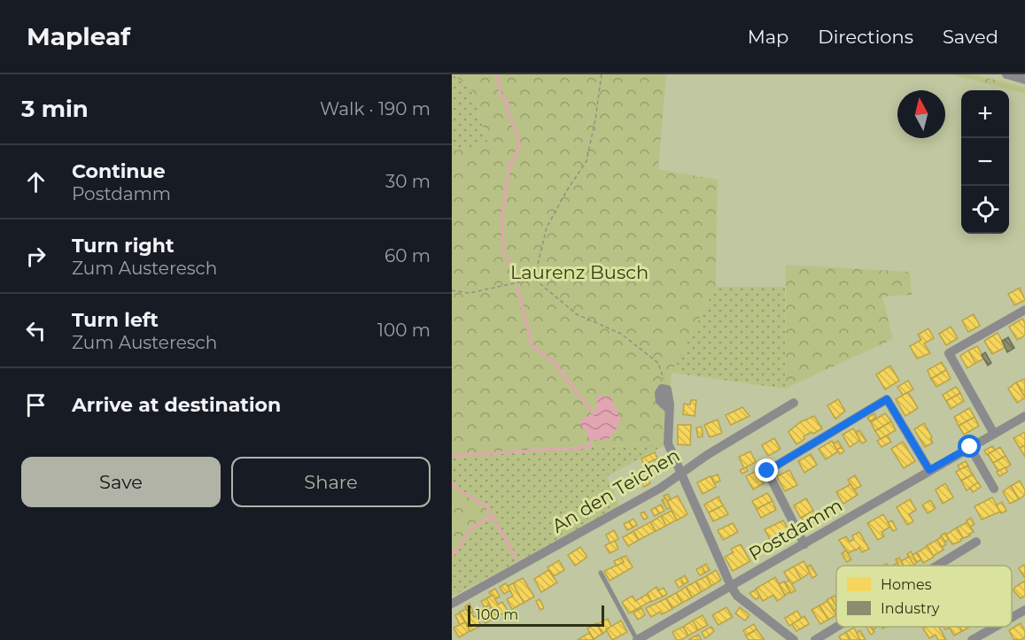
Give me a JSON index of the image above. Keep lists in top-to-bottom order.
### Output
{
  "streets": {
    "street": ["An den Teichen", "Postdamm"]
  },
  "parks": ["Laurenz Busch"],
  "legend": ["Homes", "Industry"],
  "scale_bar": "100 m",
  "north": "top",
  "page": {
    "header": "Mapleaf",
    "nav": ["Map", "Directions", "Saved"],
    "heading": ["3 min", "Walk · 190 m"],
    "map_buttons": ["+", "−"],
    "list": [
      ["Continue", "Postdamm", "30 m"],
      ["Turn right", "Zum Austeresch", "60 m"],
      ["Turn left", "Zum Austeresch", "100 m"],
      "Arrive at destination"
    ],
    "buttons": ["Save", "Share"],
    "scale": "100 m"
  }
}
